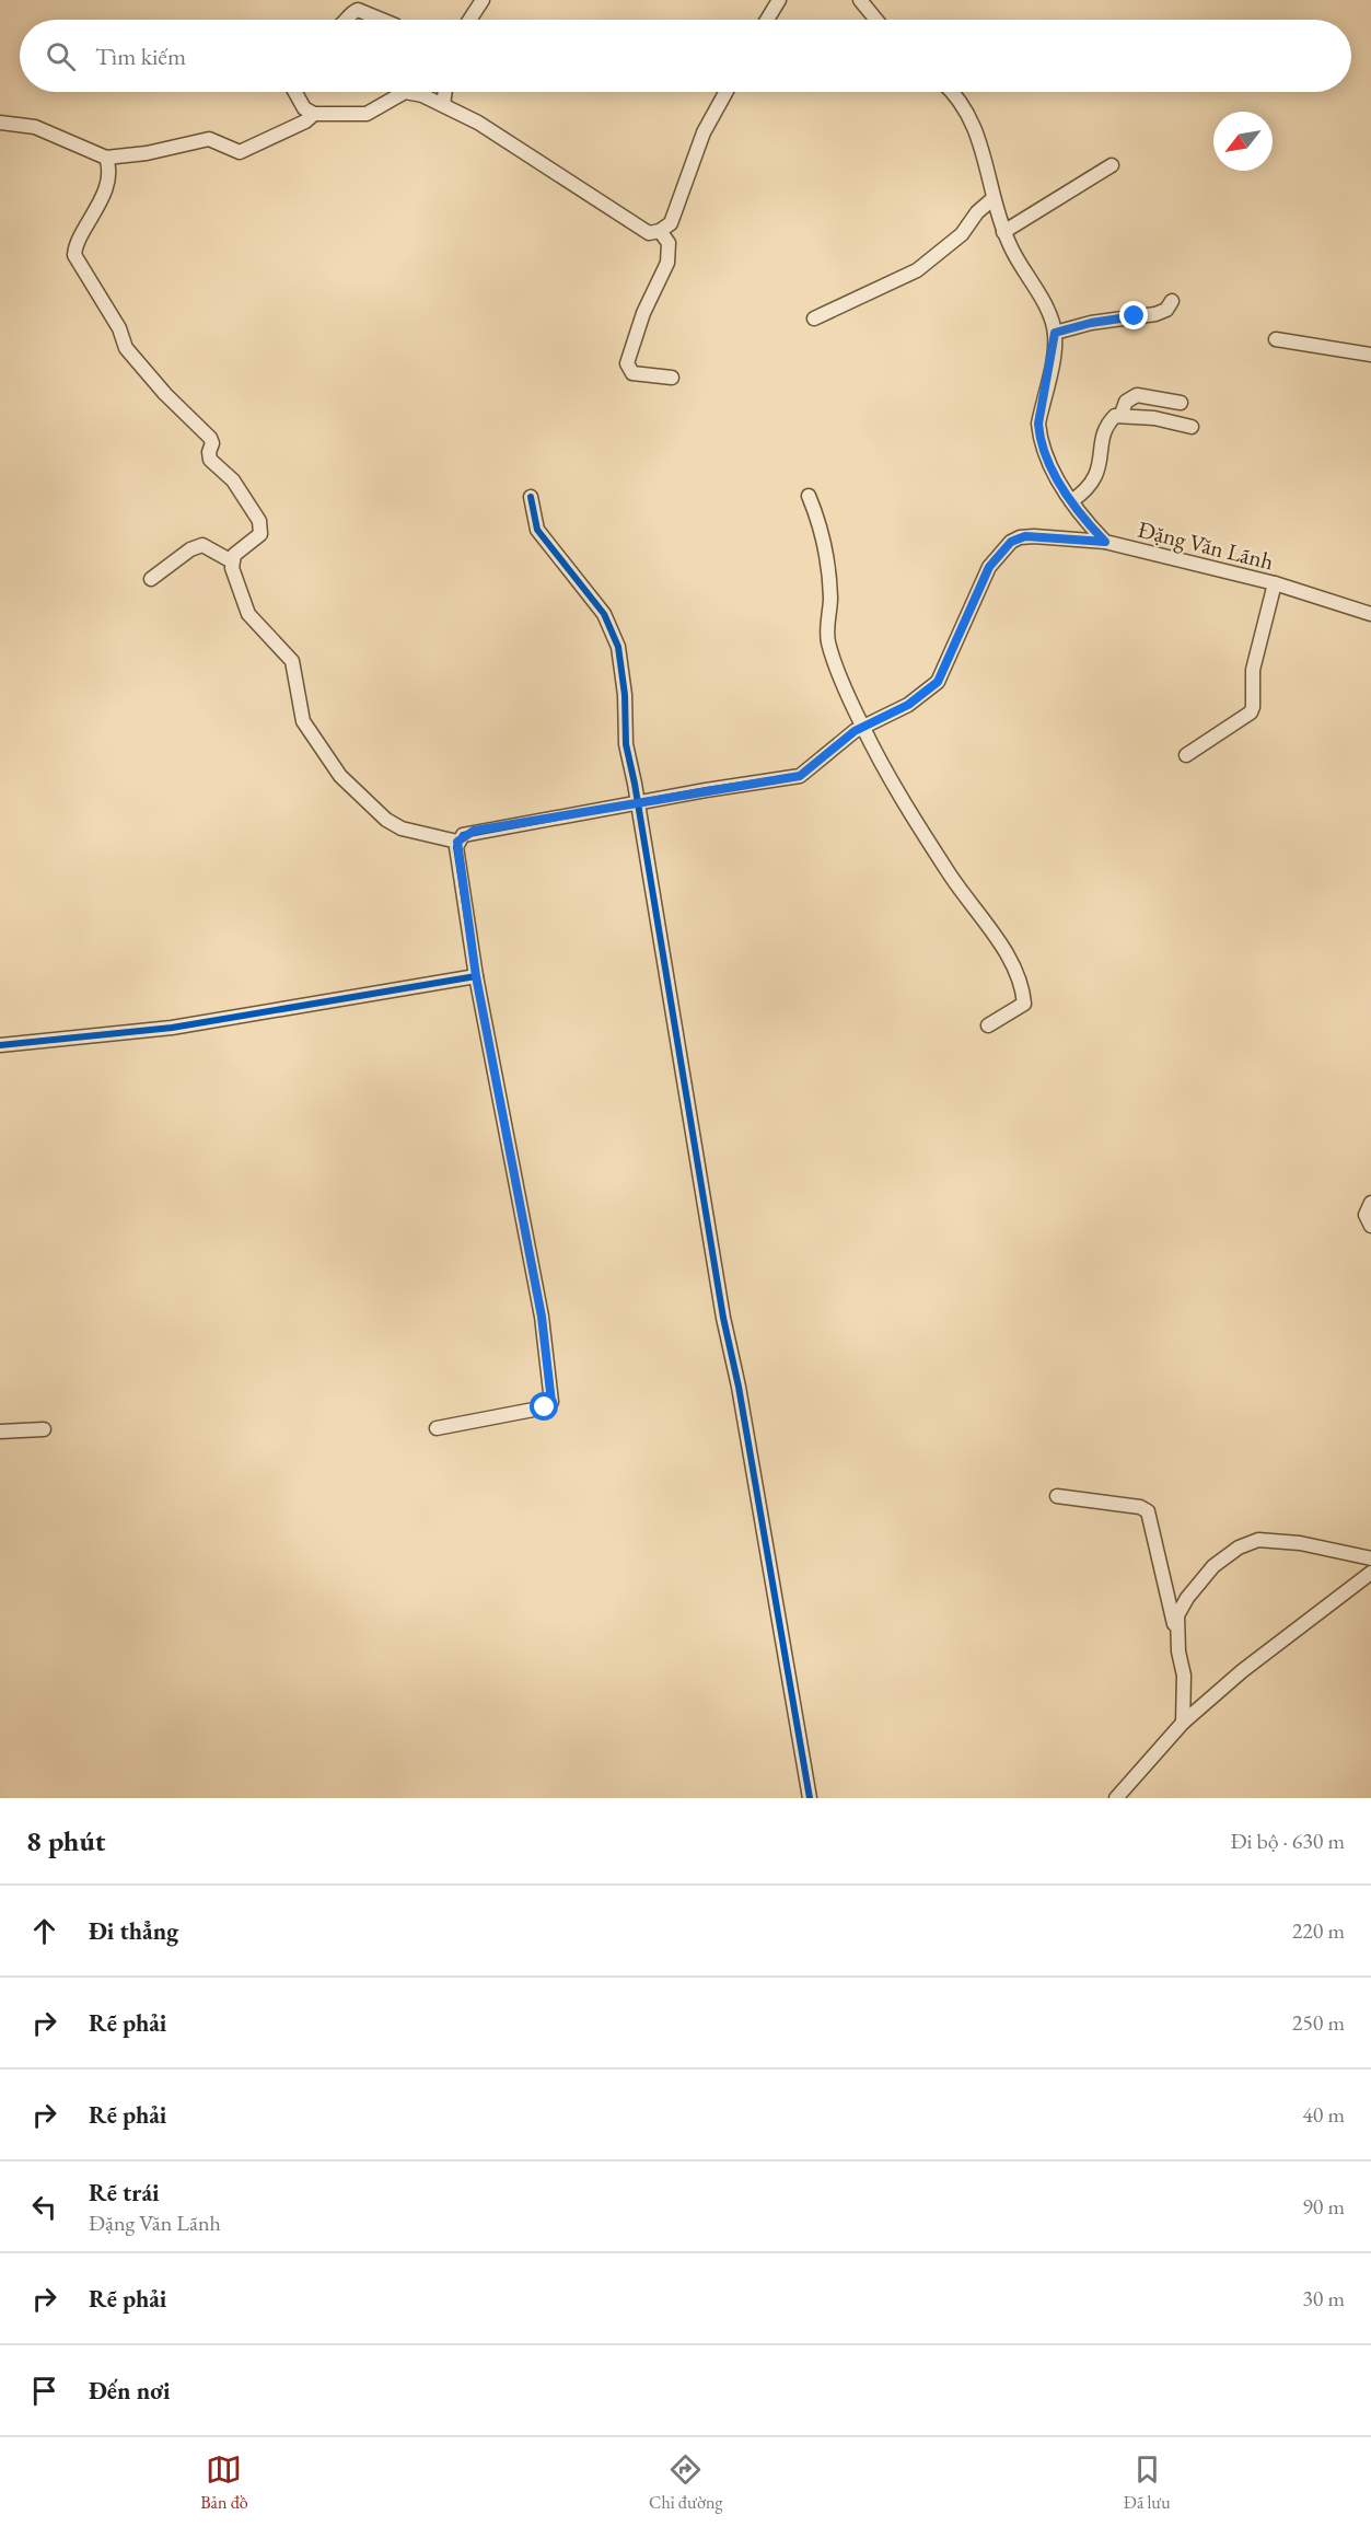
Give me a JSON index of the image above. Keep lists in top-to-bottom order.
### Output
{
  "streets": {
    "street": ["Đặng Văn Lãnh"]
  },
  "north": "bottom left",
  "page": {
    "search": "Tìm kiếm",
    "heading": ["8 phút", "Đi bộ · 630 m"],
    "list": [
      ["Đi thẳng", "220 m"],
      ["Rẽ phải", "250 m"],
      ["Rẽ phải", "40 m"],
      ["Rẽ trái", "Đặng Văn Lãnh", "90 m"],
      ["Rẽ phải", "30 m"],
      "Đến nơi"
    ],
    "nav": ["Bản đồ", "Chỉ đường", "Đã lưu"]
  }
}
